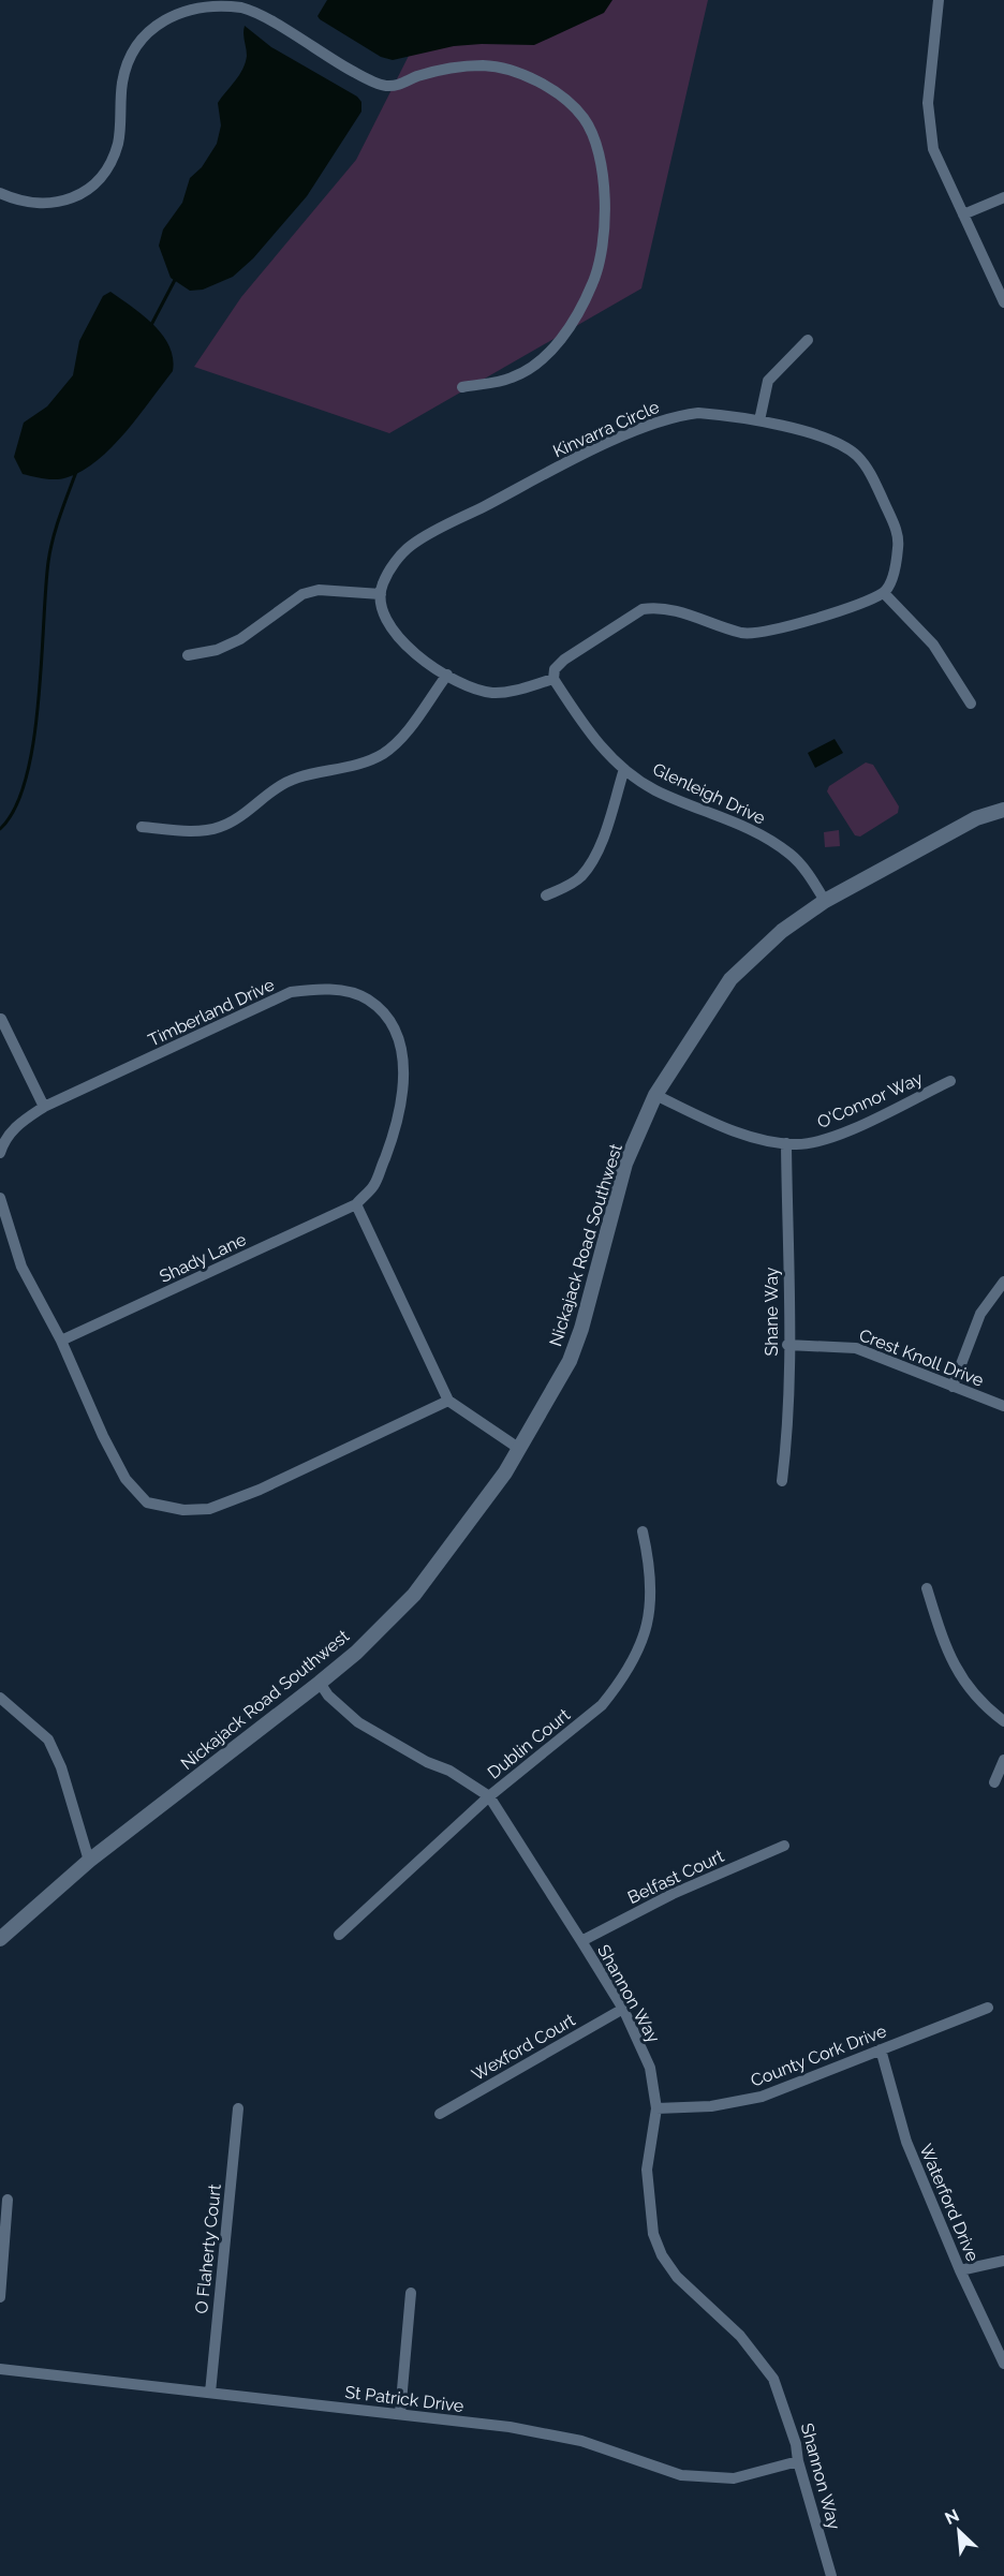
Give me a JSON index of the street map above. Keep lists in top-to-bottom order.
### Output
{
  "streets": {
    "street": [
      "Kinvarra Circle",
      "Glenleigh Drive",
      "Timberland Drive",
      "O'Connor Way",
      "Nickajack Road Southwest",
      "Shady Lane",
      "Shane Way",
      "Crest Knoll Drive",
      "Dublin Court",
      "Belfast Court",
      "Shannon Way",
      "Wexford Court",
      "County Cork Drive",
      "Waterford Drive",
      "O Flaherty Court",
      "St Patrick Drive"
    ]
  },
  "crossings": [
    ["Glenleigh Drive", "Nickajack Road Southwest"],
    ["Timberland Drive", "Shady Lane"],
    ["O'Connor Way", "Nickajack Road Southwest"],
    ["O'Connor Way", "Shane Way"],
    ["Nickajack Road Southwest", "Shannon Way"],
    ["Shane Way", "Crest Knoll Drive"],
    ["Dublin Court", "Shannon Way"],
    ["Belfast Court", "Shannon Way"],
    ["Shannon Way", "Wexford Court"],
    ["Shannon Way", "County Cork Drive"],
    ["Shannon Way", "St Patrick Drive"],
    ["County Cork Drive", "Waterford Drive"],
    ["O Flaherty Court", "St Patrick Drive"]
  ],
  "north": "top left"
}
